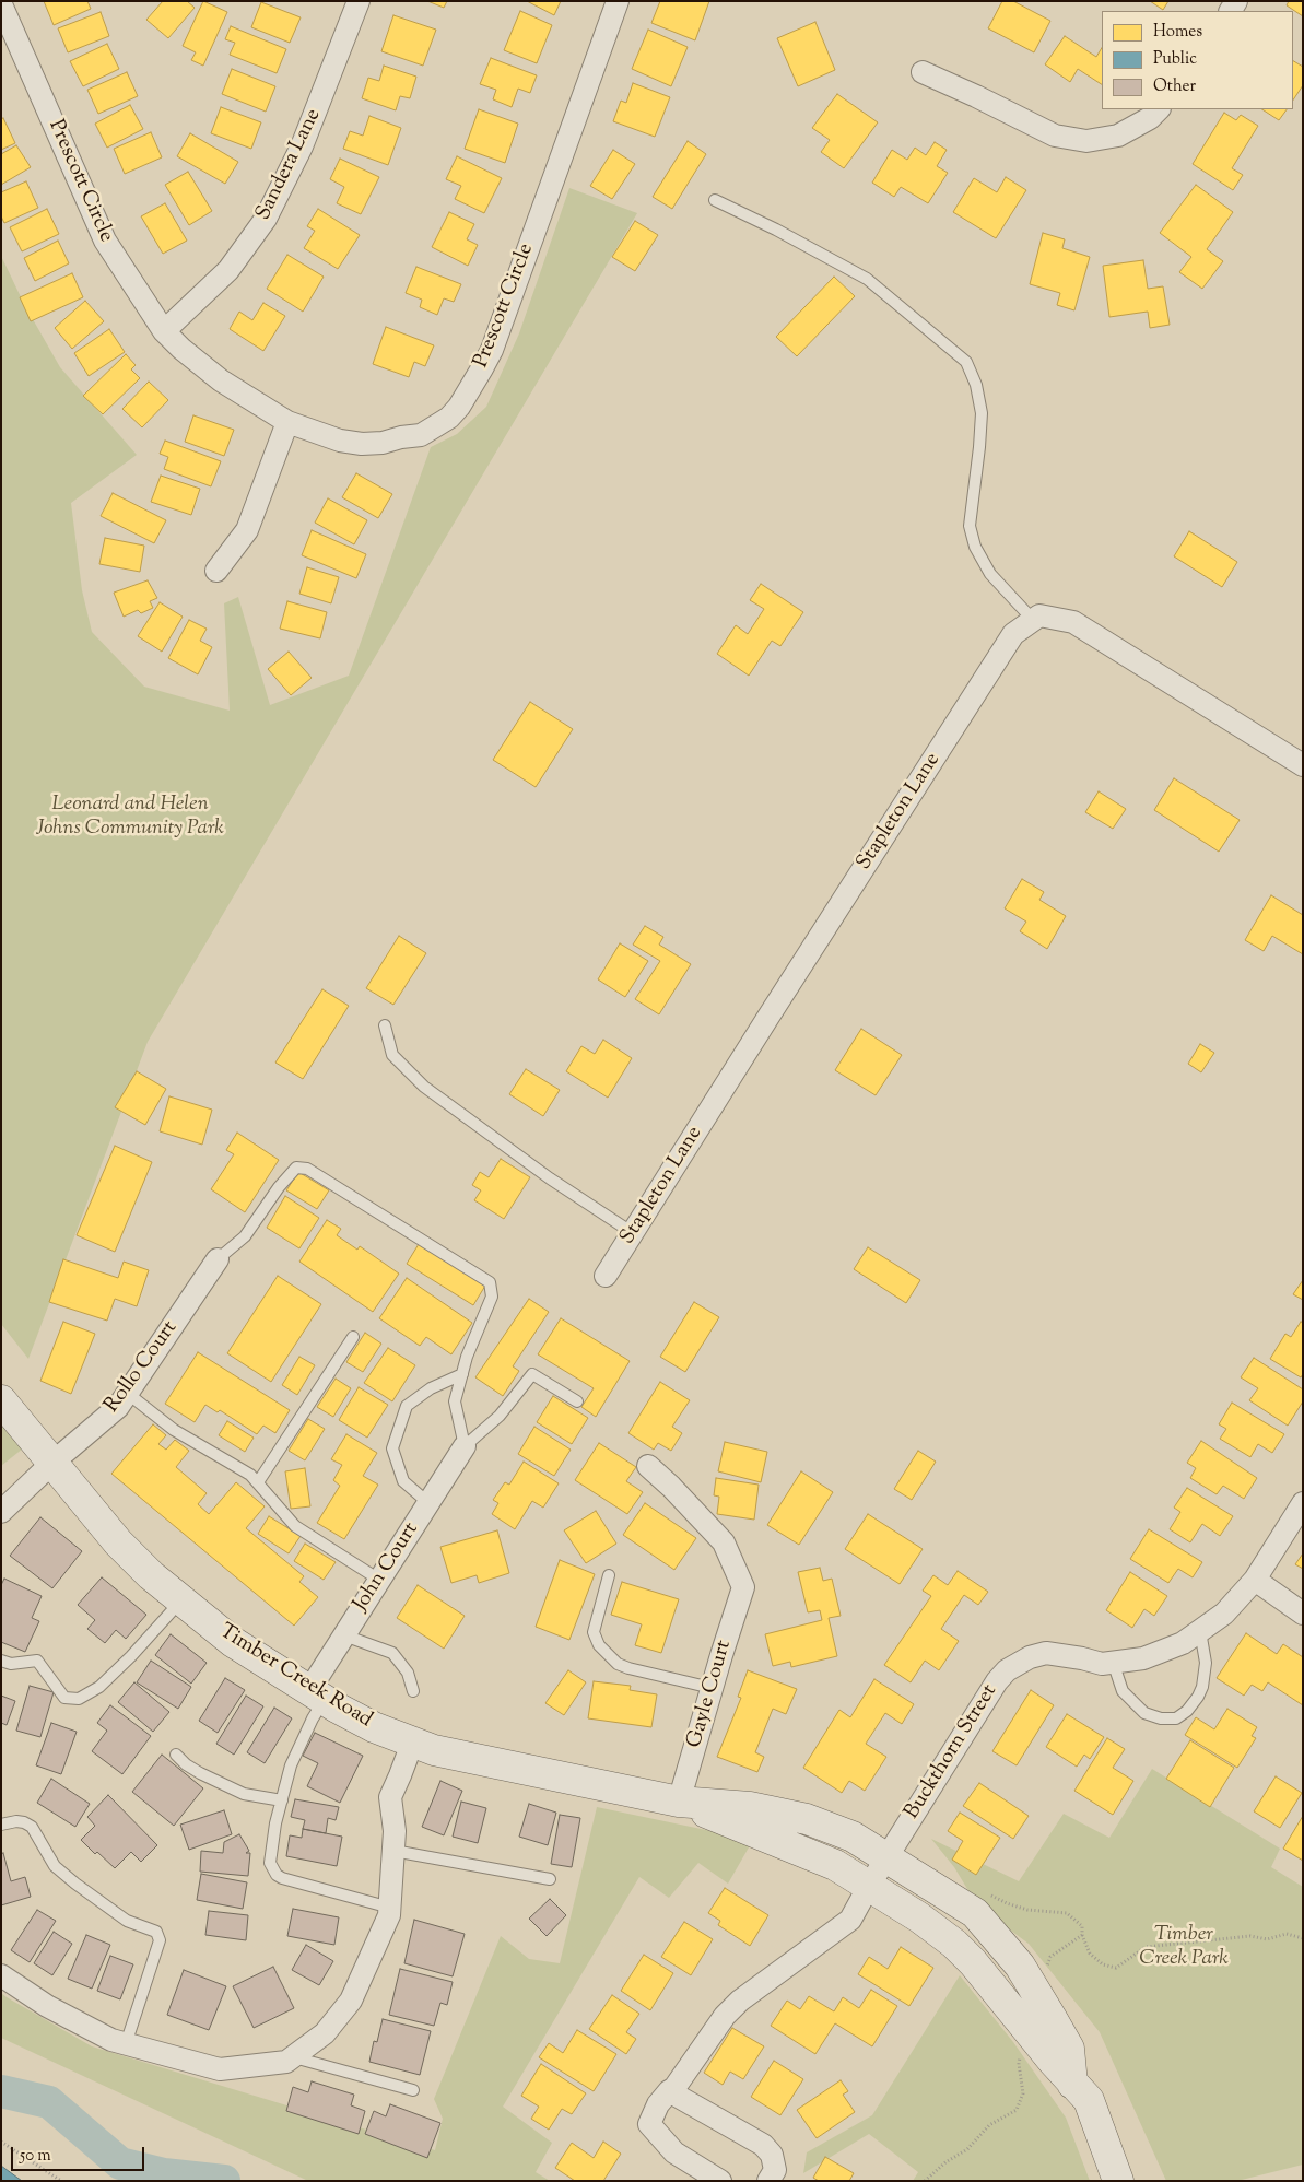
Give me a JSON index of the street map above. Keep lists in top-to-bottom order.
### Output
{
  "streets": {
    "street": [
      "Sandera Lane",
      "Prescott Circle",
      "Stapleton Lane",
      "Rollo Court",
      "John Court",
      "Timber Creek Road",
      "Gayle Court",
      "Buckthorn Street"
    ]
  },
  "crossings": [
    ["Sandera Lane", "Prescott Circle"],
    ["Rollo Court", "Timber Creek Road"],
    ["John Court", "Timber Creek Road"],
    ["Timber Creek Road", "Gayle Court"],
    ["Timber Creek Road", "Buckthorn Street"]
  ],
  "parks": ["Leonard and Helen Johns Community Park", "Timber Creek Park"],
  "legend": ["Homes", "Public", "Other"],
  "scale_bar": "50 m"
}
